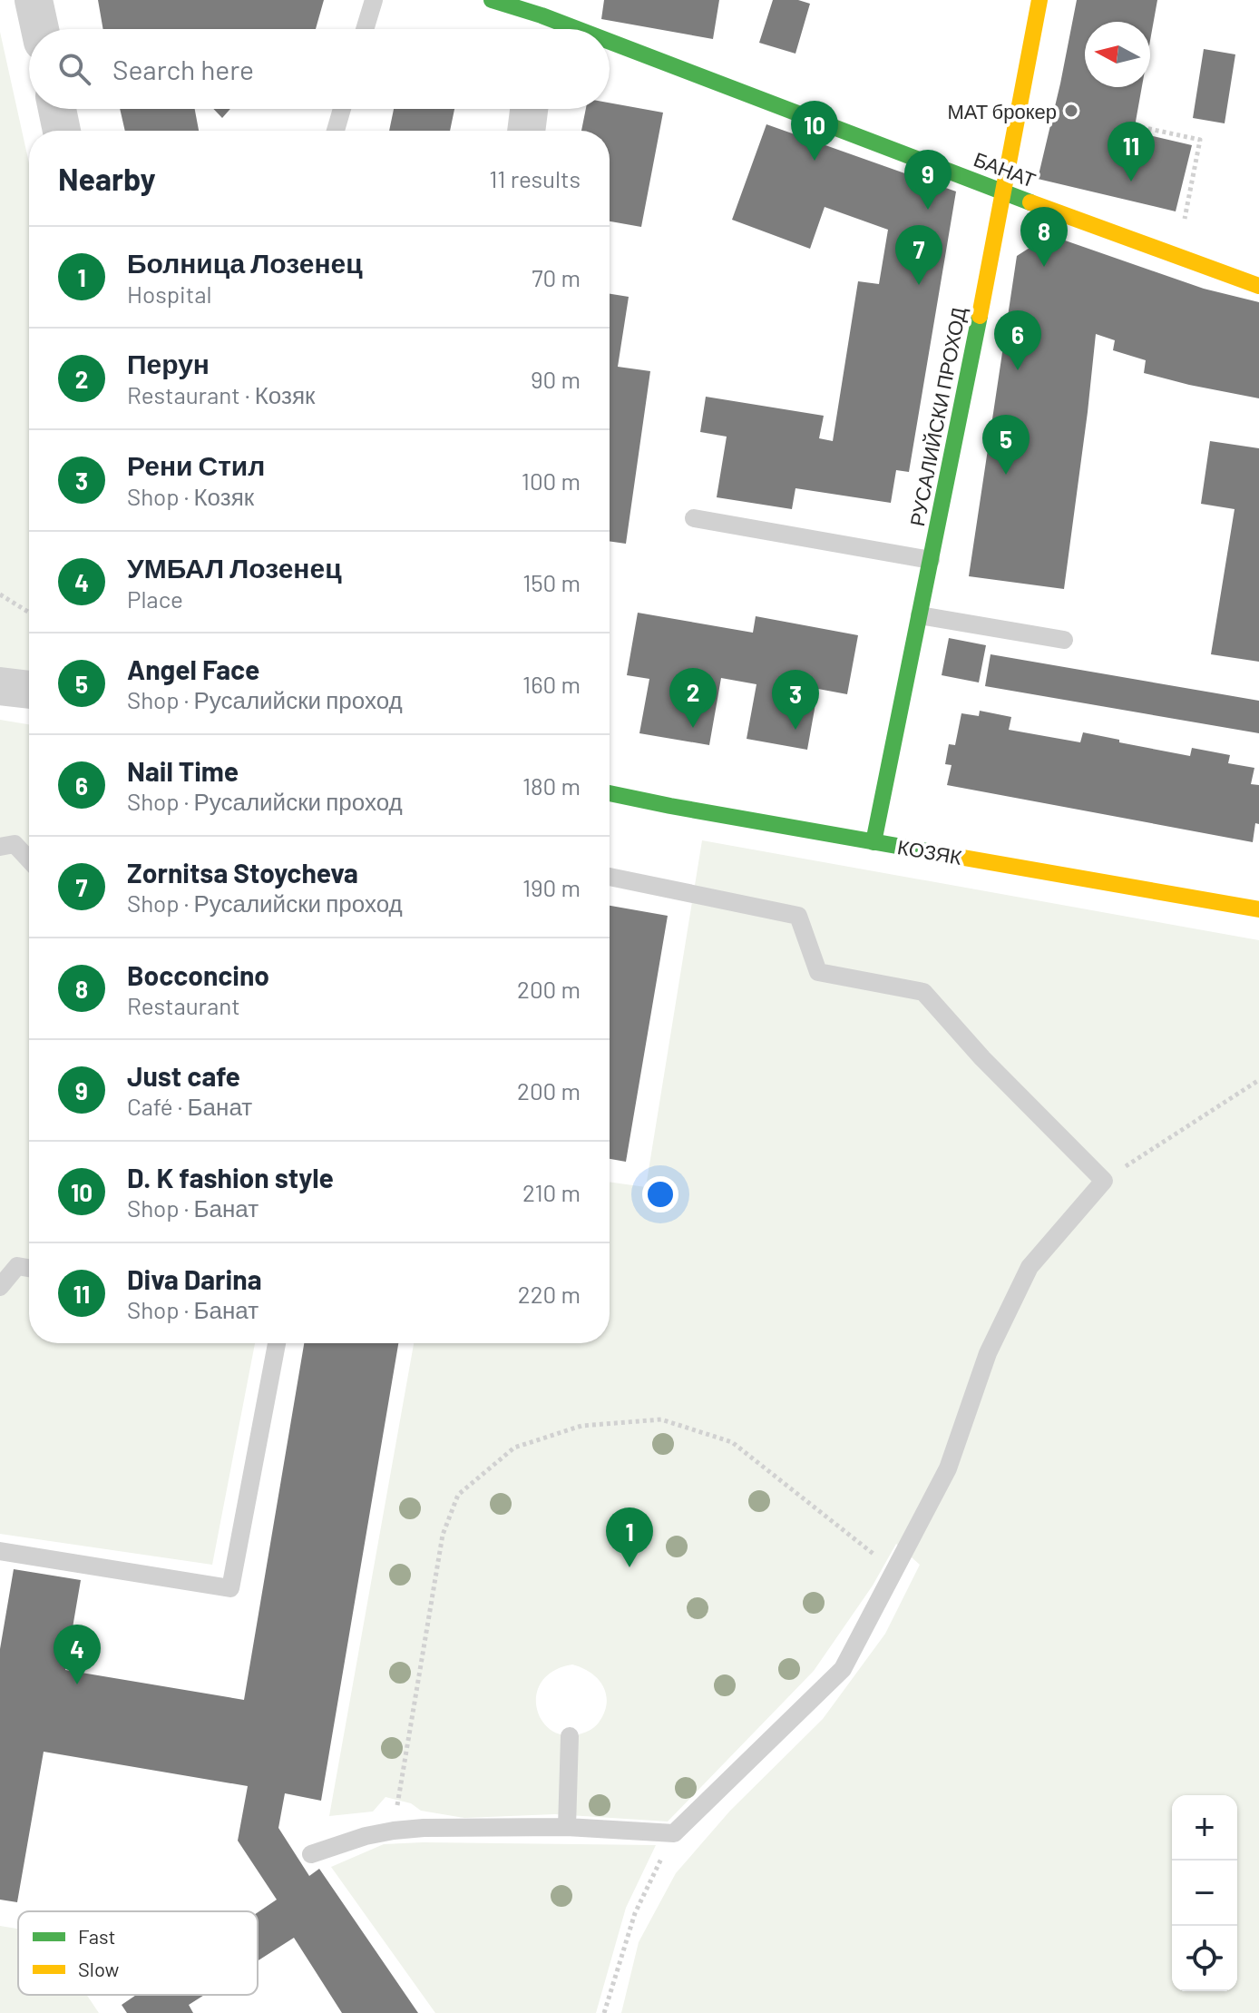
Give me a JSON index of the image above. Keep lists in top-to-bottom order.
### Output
{
  "streets": {
    "street": ["БАНАТ", "РУСАЛИЙСКИ ПРОХОД", "КОЗЯК"]
  },
  "crossings": [
    ["БАНАТ", "РУСАЛИЙСКИ ПРОХОД"],
    ["РУСАЛИЙСКИ ПРОХОД", "КОЗЯК"]
  ],
  "places": ["МАТ брокер"],
  "legend": ["Fast", "Slow"],
  "north": "left",
  "page": {
    "search": "Search here",
    "pins": [
      "10",
      "11",
      "9",
      "8",
      "7",
      "6",
      "5",
      "2",
      "3",
      "1",
      "4"
    ],
    "heading": ["Nearby", "11 results"],
    "list": [
      {
        "mark": "1",
        "name": "Болница Лозенец",
        "note": "Hospital",
        "value": "70 m"
      },
      {
        "mark": "2",
        "name": "Перун",
        "note": "Restaurant · Козяк",
        "value": "90 m"
      },
      {
        "mark": "3",
        "name": "Рени Стил",
        "note": "Shop · Козяк",
        "value": "100 m"
      },
      {
        "mark": "4",
        "name": "УМБАЛ Лозенец",
        "note": "Place",
        "value": "150 m"
      },
      {
        "mark": "5",
        "name": "Angel Face",
        "note": "Shop · Русалийски проход",
        "value": "160 m"
      },
      {
        "mark": "6",
        "name": "Nail Time",
        "note": "Shop · Русалийски проход",
        "value": "180 m"
      },
      {
        "mark": "7",
        "name": "Zornitsa Stoycheva",
        "note": "Shop · Русалийски проход",
        "value": "190 m"
      },
      {
        "mark": "8",
        "name": "Bocconcino",
        "note": "Restaurant",
        "value": "200 m"
      },
      {
        "mark": "9",
        "name": "Just cafe",
        "note": "Café · Банат",
        "value": "200 m"
      },
      {
        "mark": "10",
        "name": "D. K fashion style",
        "note": "Shop · Банат",
        "value": "210 m"
      },
      {
        "mark": "11",
        "name": "Diva Darina",
        "note": "Shop · Банат",
        "value": "220 m"
      }
    ],
    "map_buttons": ["+", "−"]
  }
}
